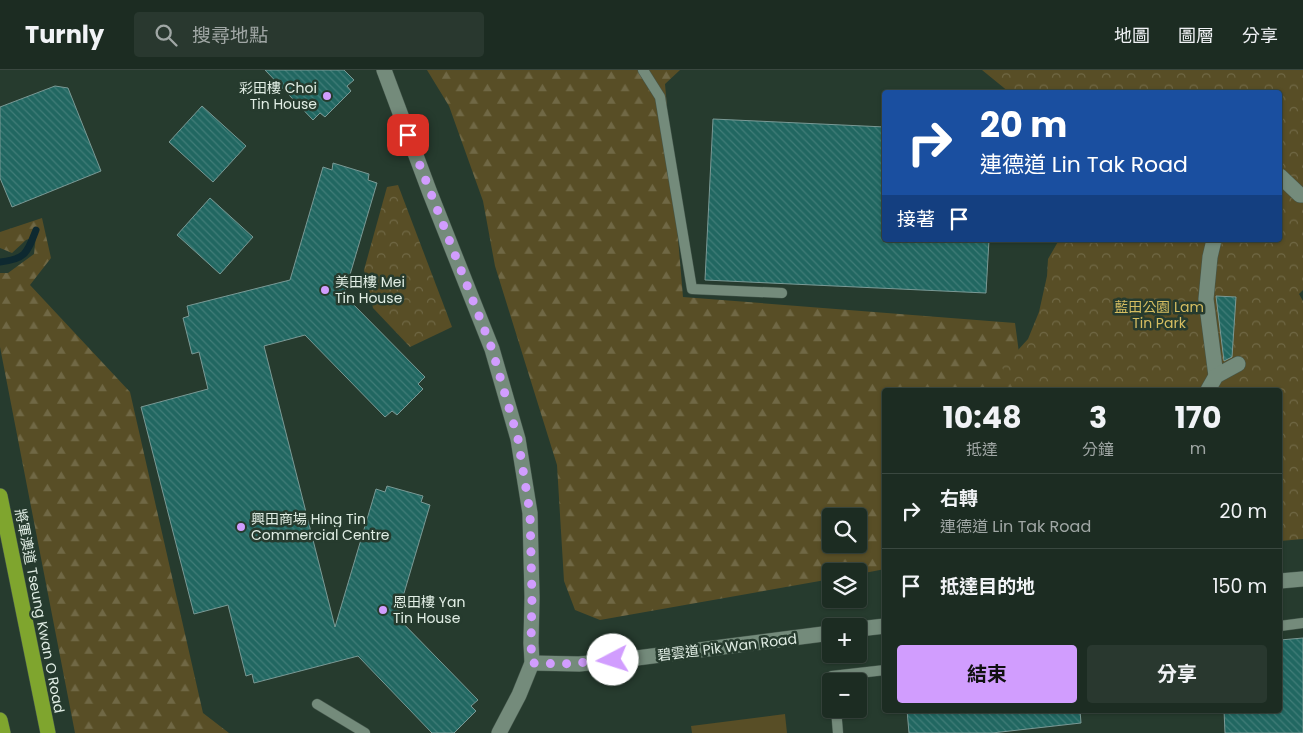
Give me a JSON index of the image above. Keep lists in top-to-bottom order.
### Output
{
  "streets": {
    "highway": ["將軍澳道 Tseung Kwan O Road"],
    "main road": ["碧雲道 Pik Wan Road"]
  },
  "parks": ["藍田公園 Lam Tin Park"],
  "places": [
    "彩田樓 Choi Tin House",
    "美田樓 Mei Tin House",
    "興田商場 Hing Tin Commercial Centre",
    "恩田樓 Yan Tin House"
  ],
  "page": {
    "header": "Turnly",
    "search": "搜尋地點",
    "nav": ["地圖", "圖層", "分享"],
    "turn": ["20 m", "連德道 Lin Tak Road"],
    "then": "接著",
    "eta": [
      "10:48",
      "抵達",
      "3",
      "分鐘",
      "170",
      "m"
    ],
    "list": [
      {
        "name": "右轉",
        "note": "連德道 Lin Tak Road",
        "value": "20 m"
      },
      {
        "name": "抵達目的地",
        "value": "150 m"
      }
    ],
    "map_buttons": ["+", "−"],
    "buttons": ["結束", "分享"]
  }
}
